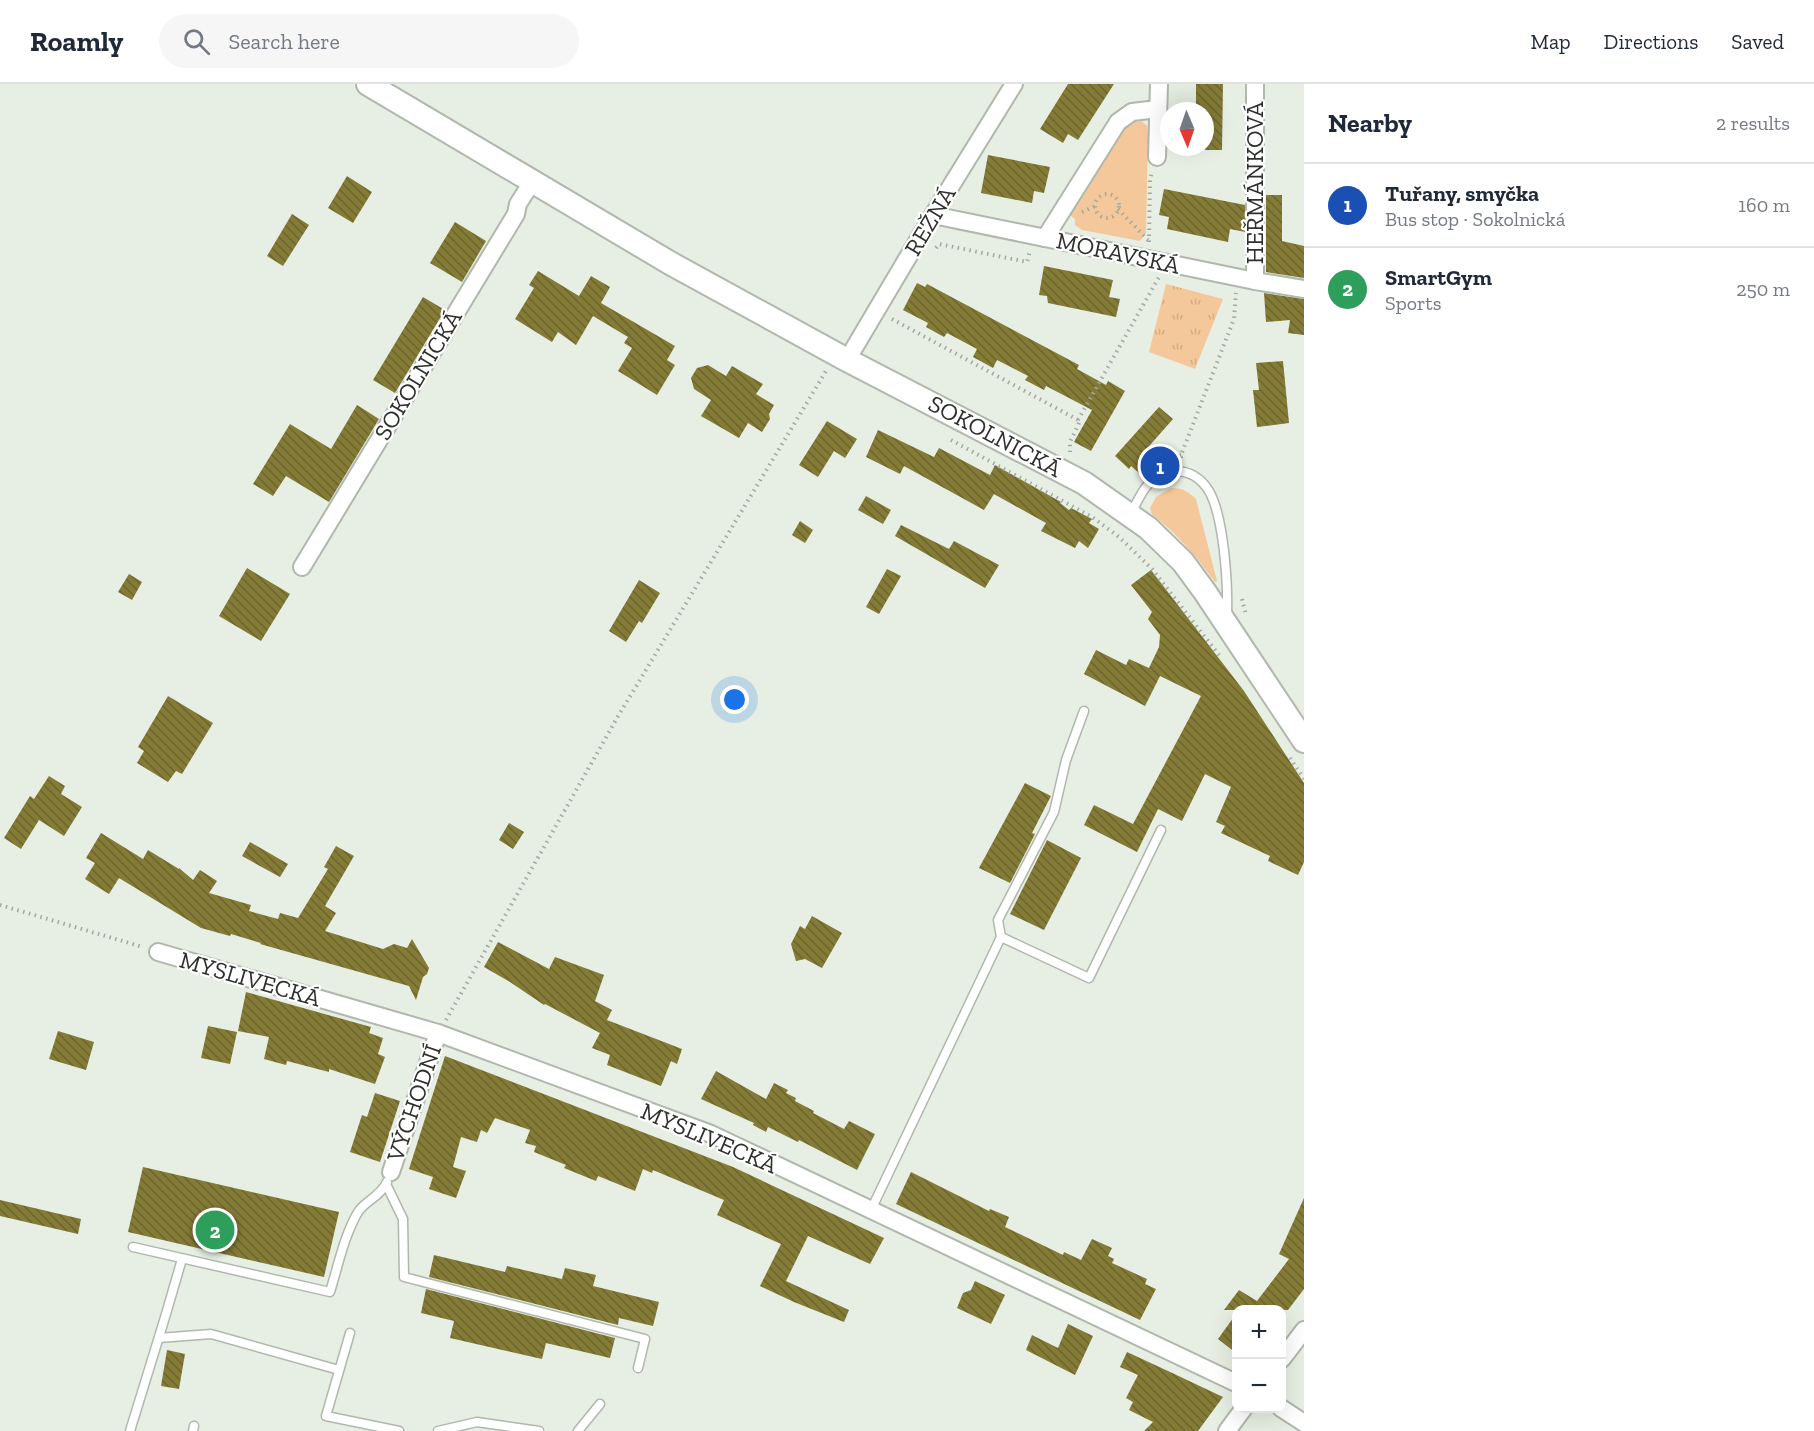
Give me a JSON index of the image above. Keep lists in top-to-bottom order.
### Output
{
  "streets": {
    "main road": ["SOKOLNICKÁ"],
    "street": [
      "HEŘMÁNKOVÁ",
      "REŽNÁ",
      "MORAVSKÁ",
      "MYSLIVECKÁ",
      "VÝCHODNÍ"
    ]
  },
  "crossings": [
    ["HEŘMÁNKOVÁ", "MORAVSKÁ"],
    ["REŽNÁ", "MORAVSKÁ"],
    ["REŽNÁ", "SOKOLNICKÁ"],
    ["MYSLIVECKÁ", "VÝCHODNÍ"]
  ],
  "north": "bottom",
  "page": {
    "header": "Roamly",
    "search": "Search here",
    "nav": ["Map", "Directions", "Saved"],
    "heading": ["Nearby", "2 results"],
    "list": [
      {
        "mark": "1",
        "name": "Tuřany, smyčka",
        "note": "Bus stop · Sokolnická",
        "value": "160 m"
      },
      {
        "mark": "2",
        "name": "SmartGym",
        "note": "Sports",
        "value": "250 m"
      }
    ],
    "pins": ["1", "2"],
    "map_buttons": ["+", "−"]
  }
}
